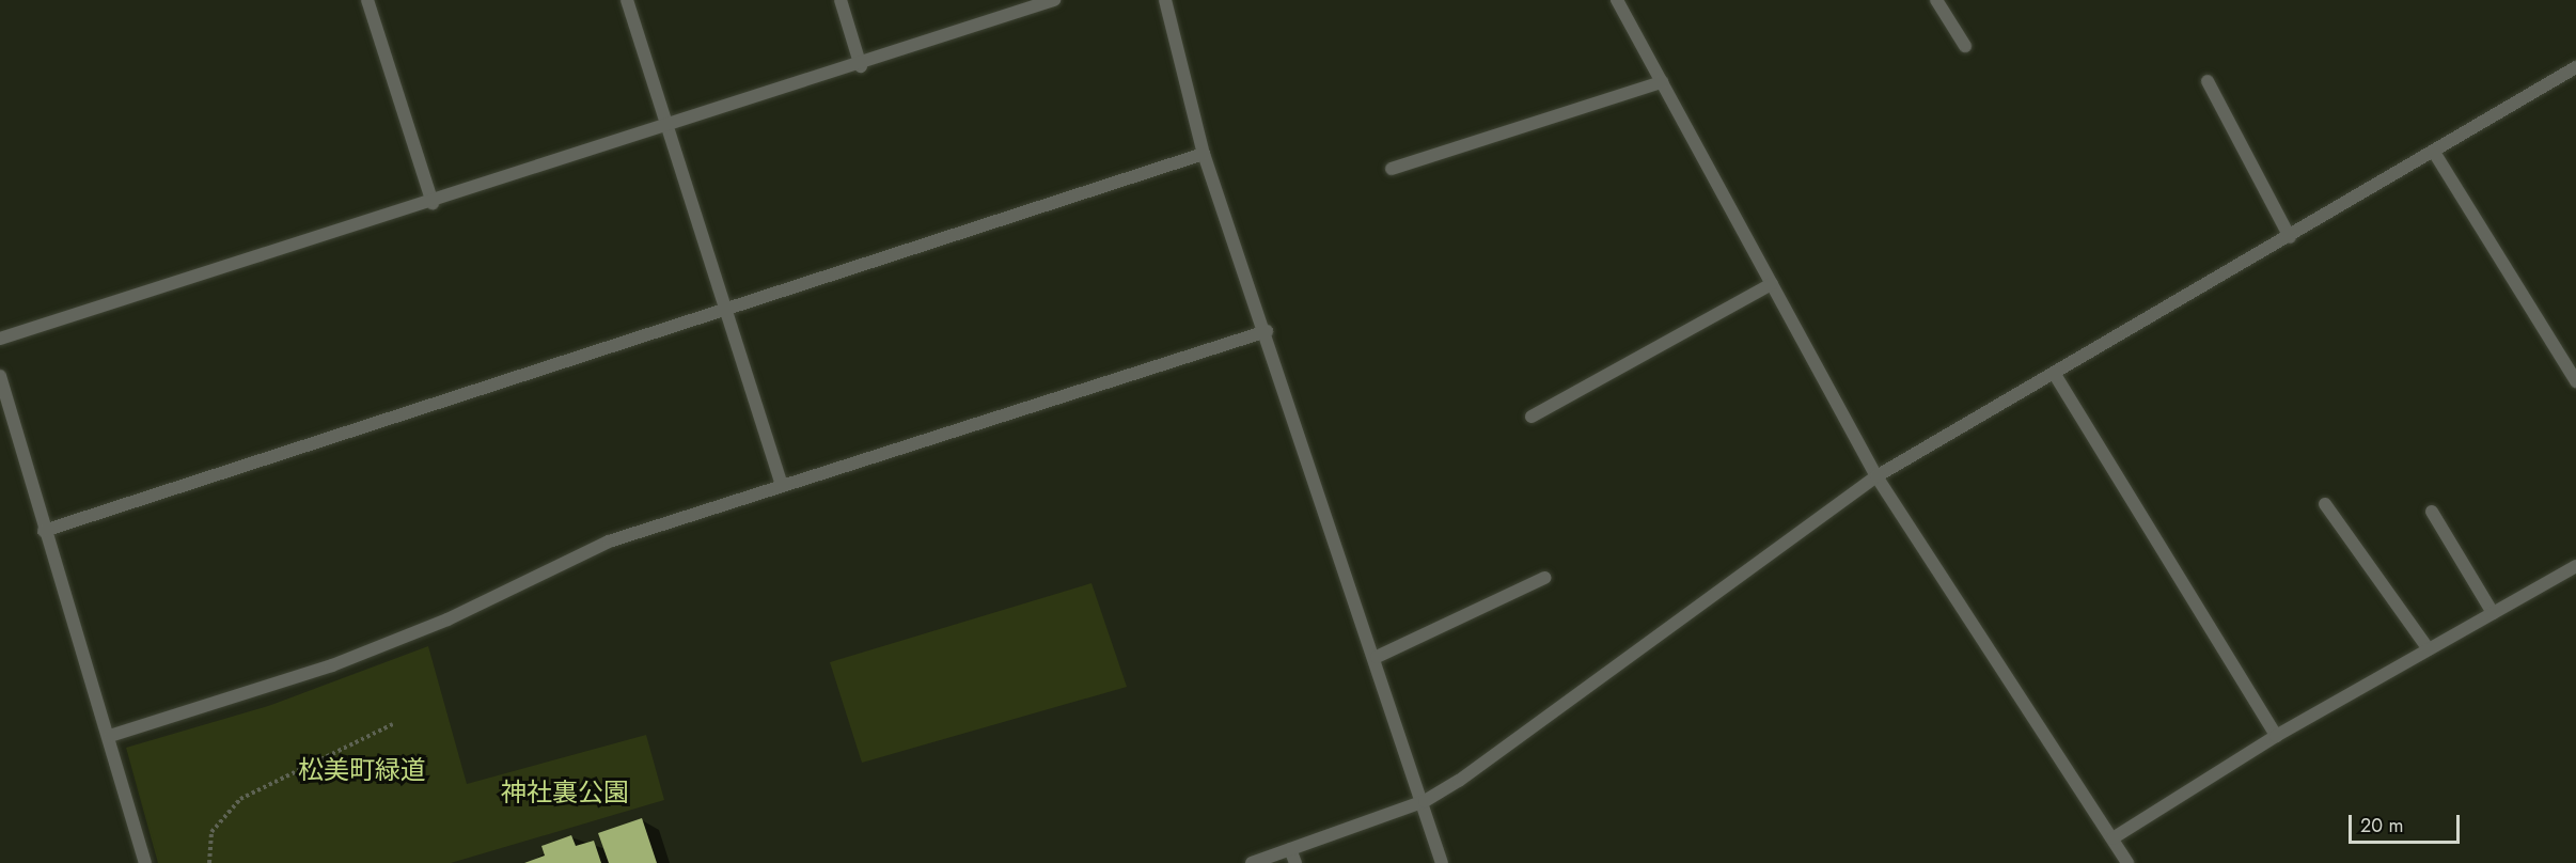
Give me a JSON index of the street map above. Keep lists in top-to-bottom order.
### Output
{
  "parks": ["松美町緑道", "神社裏公園"],
  "scale_bar": "20 m"
}
